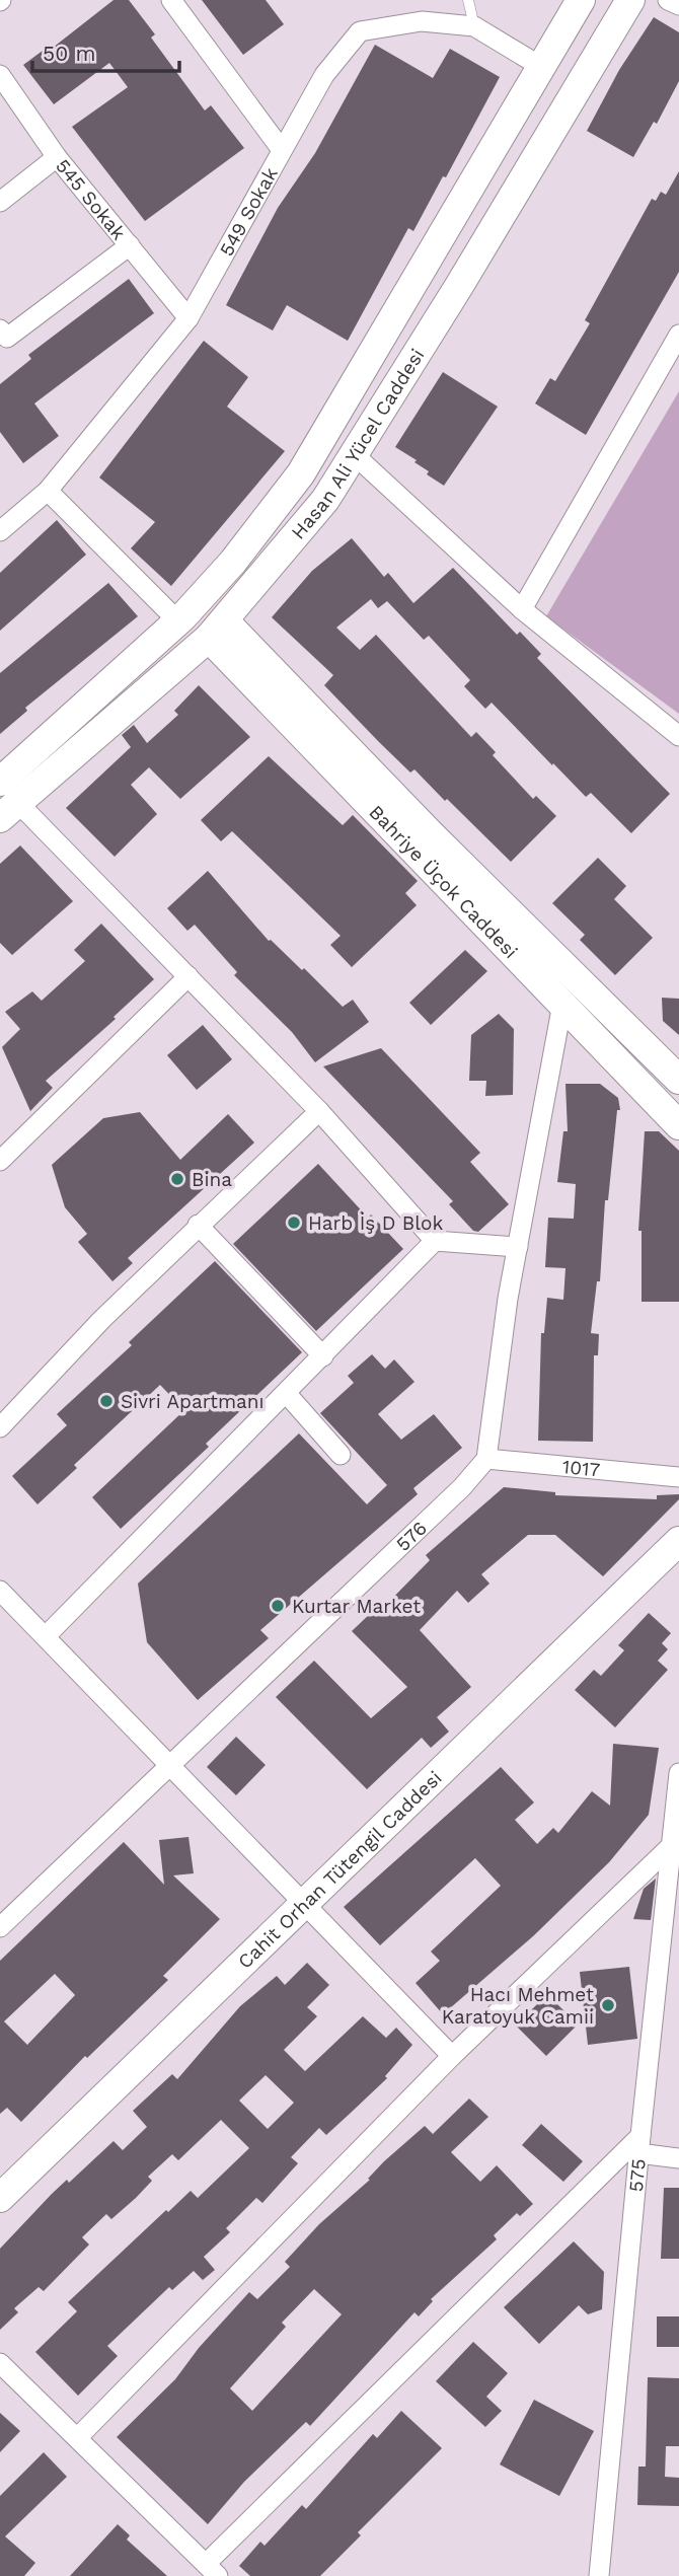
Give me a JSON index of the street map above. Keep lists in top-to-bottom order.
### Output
{
  "streets": {
    "street": [
      "545 Sokak",
      "549 Sokak",
      "Hasan Ali Yücel Caddesi",
      "Bahriye Üçok Caddesi",
      "1017",
      "576",
      "Cahit Orhan Tütengil Caddesi",
      "575"
    ]
  },
  "crossings": [
    ["545 Sokak", "549 Sokak"],
    ["Hasan Ali Yücel Caddesi", "Bahriye Üçok Caddesi"],
    ["1017", "576"]
  ],
  "places": [
    "Bina",
    "Harb İş D Blok",
    "Sivri Apartmanı",
    "Kurtar Market",
    "Hacı Mehmet Karatoyuk Camii"
  ],
  "scale_bar": "50 m"
}
